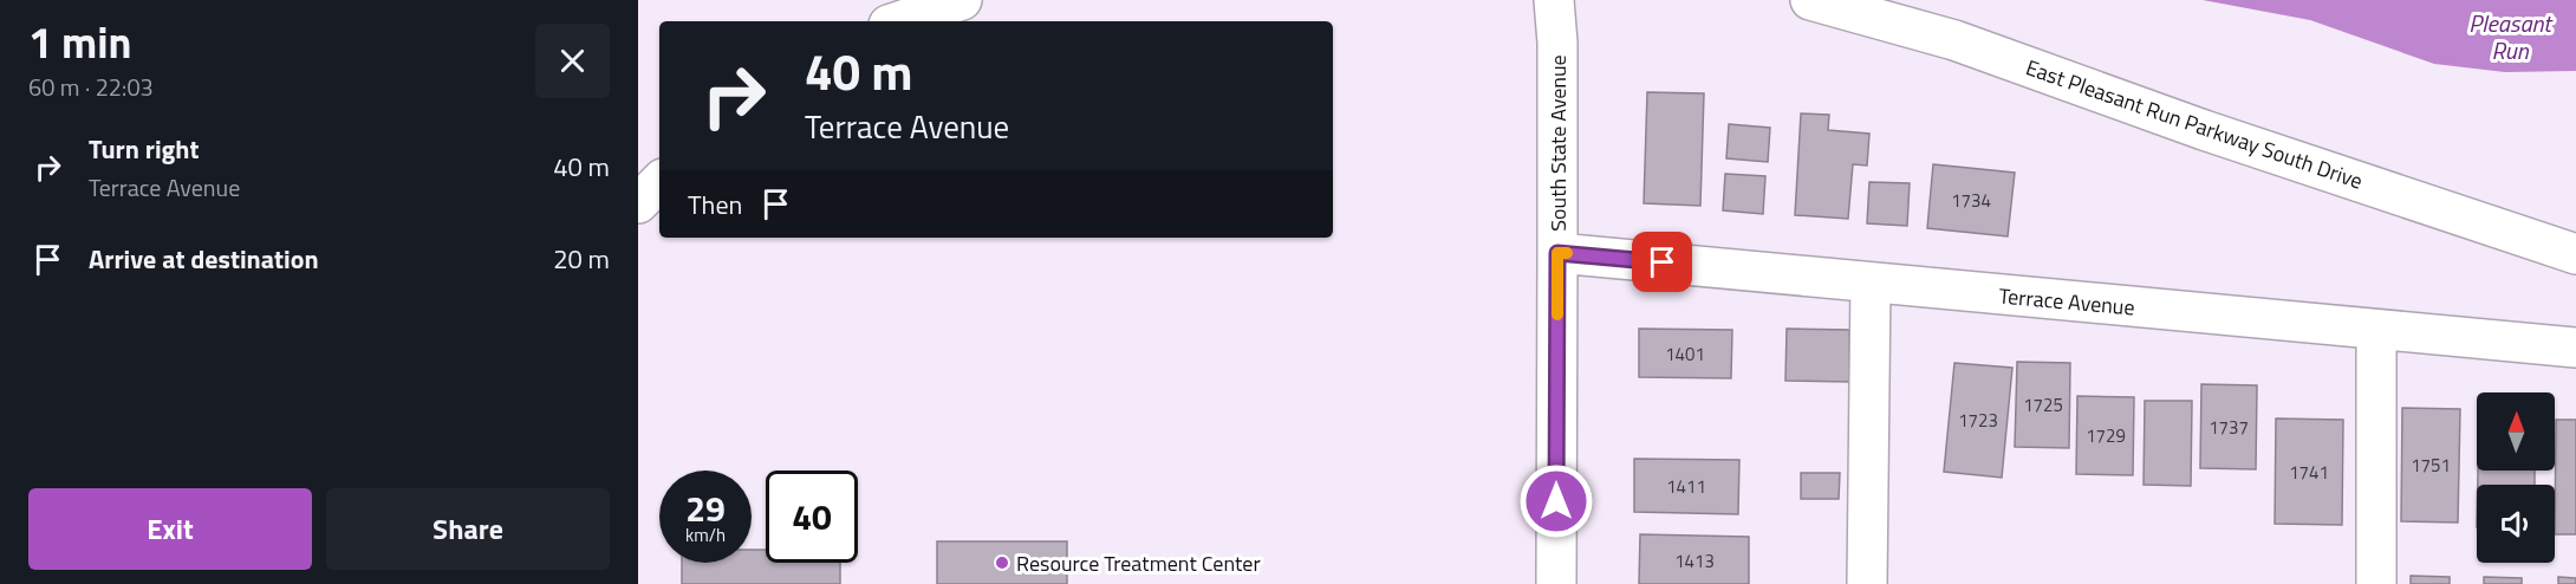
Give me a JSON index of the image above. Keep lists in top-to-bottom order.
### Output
{
  "streets": {
    "street": ["East Pleasant Run Parkway South Drive", "South State Avenue", "Terrace Avenue"]
  },
  "crossings": [
    ["South State Avenue", "Terrace Avenue"]
  ],
  "water": ["Pleasant Run"],
  "places": ["Resource Treatment Center"],
  "house_numbers": [
    "1734",
    "1401",
    "1725",
    "1723",
    "1737",
    "1729",
    "1751",
    "1741",
    "1411",
    "1413"
  ],
  "north": "top",
  "page": {
    "heading": ["1 min", "60 m · 22:03"],
    "turn": ["40 m", "Terrace Avenue"],
    "list": [
      {
        "name": "Turn right",
        "note": "Terrace Avenue",
        "value": "40 m"
      },
      {
        "name": "Arrive at destination",
        "value": "20 m"
      }
    ],
    "then": "Then",
    "speed": "29 km/h",
    "limit": "40",
    "buttons": ["Exit", "Share"]
  }
}
